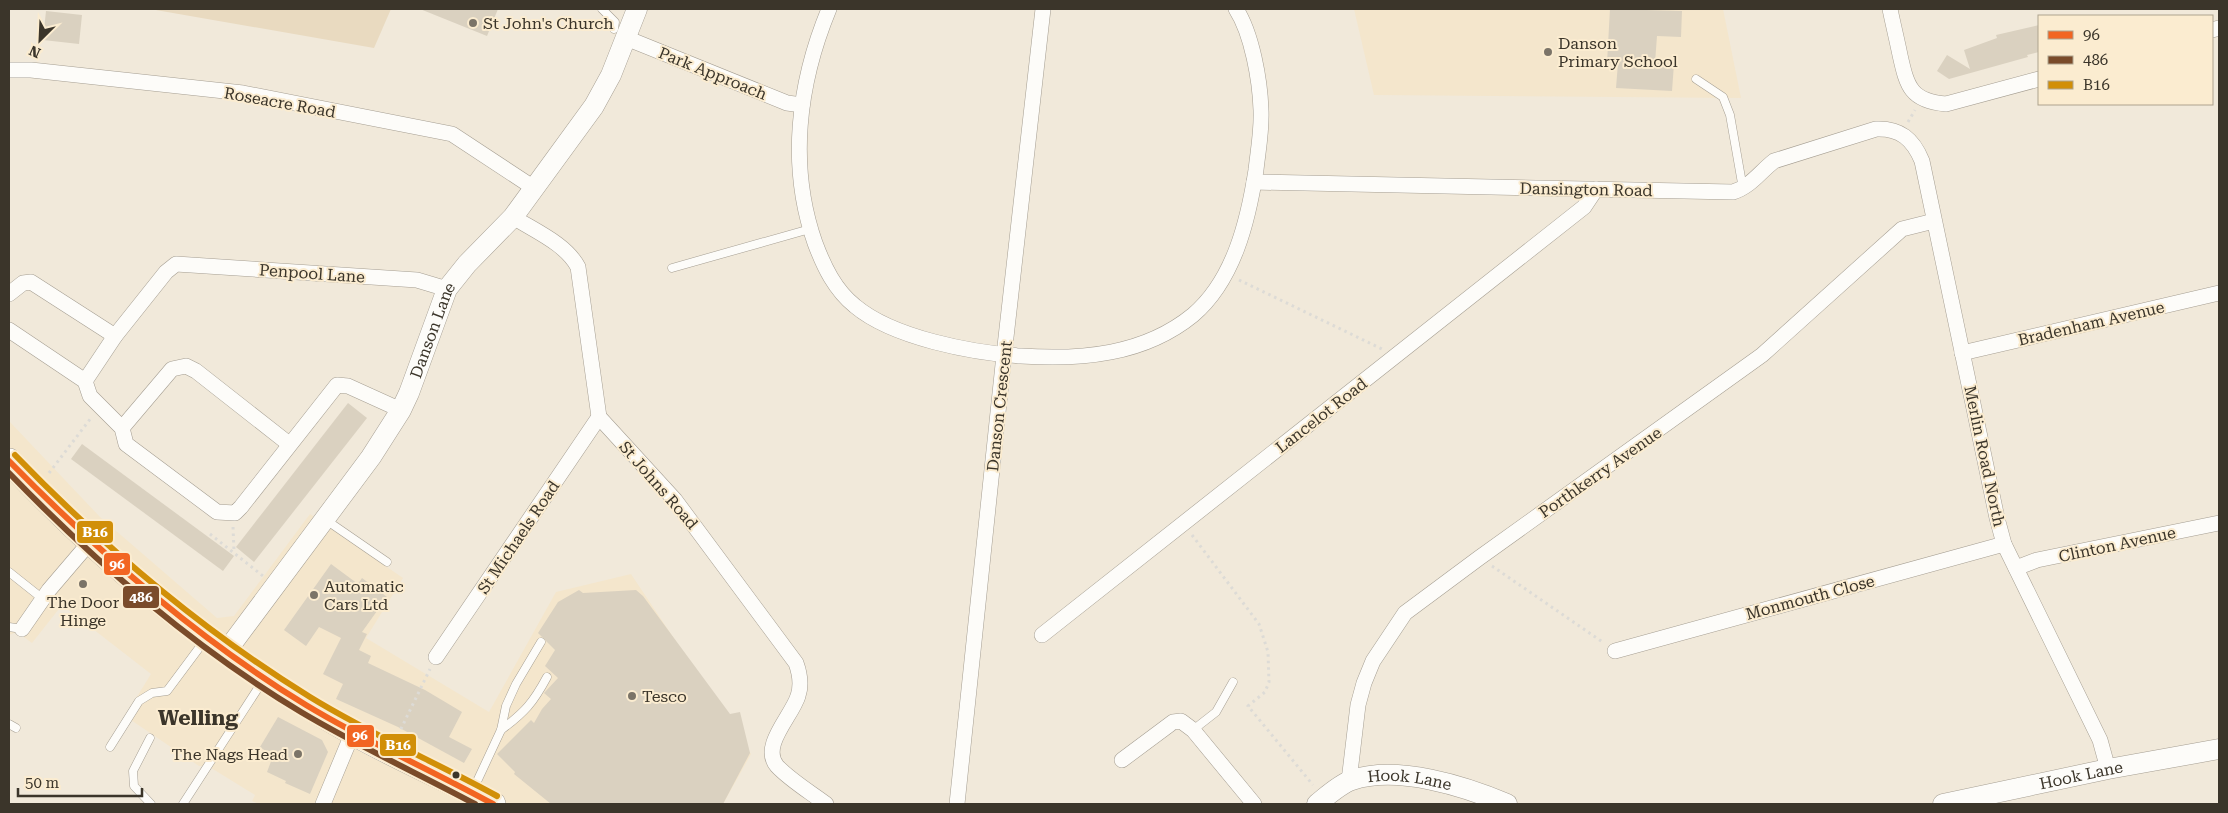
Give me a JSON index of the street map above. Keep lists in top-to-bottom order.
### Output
{
  "streets": {
    "street": [
      "Park Approach",
      "Roseacre Road",
      "Dansington Road",
      "Penpool Lane",
      "Bradenham Avenue",
      "Danson Lane",
      "Danson Crescent",
      "Lancelot Road",
      "Merlin Road North",
      "Porthkerry Avenue",
      "St Johns Road",
      "St Michaels Road",
      "Clinton Avenue",
      "Monmouth Close",
      "Hook Lane"
    ]
  },
  "crossings": [
    ["Park Approach", "Danson Lane"],
    ["Roseacre Road", "Danson Lane"],
    ["Dansington Road", "Lancelot Road"],
    ["Penpool Lane", "Danson Lane"],
    ["Bradenham Avenue", "Merlin Road North"],
    ["Merlin Road North", "Porthkerry Avenue"],
    ["Merlin Road North", "Clinton Avenue"],
    ["Merlin Road North", "Monmouth Close"],
    ["Merlin Road North", "Hook Lane"],
    ["Porthkerry Avenue", "Hook Lane"],
    ["St Johns Road", "St Michaels Road"]
  ],
  "districts": ["Welling"],
  "places": [
    "St John's Church",
    "Danson Primary School",
    "The Door Hinge",
    "Automatic Cars Ltd",
    "Tesco",
    "The Nags Head"
  ],
  "lines": ["transit line B16", "transit line 96", "transit line 486"],
  "legend": ["96", "486", "B16"],
  "scale_bar": "50 m",
  "north": "bottom left"
}
